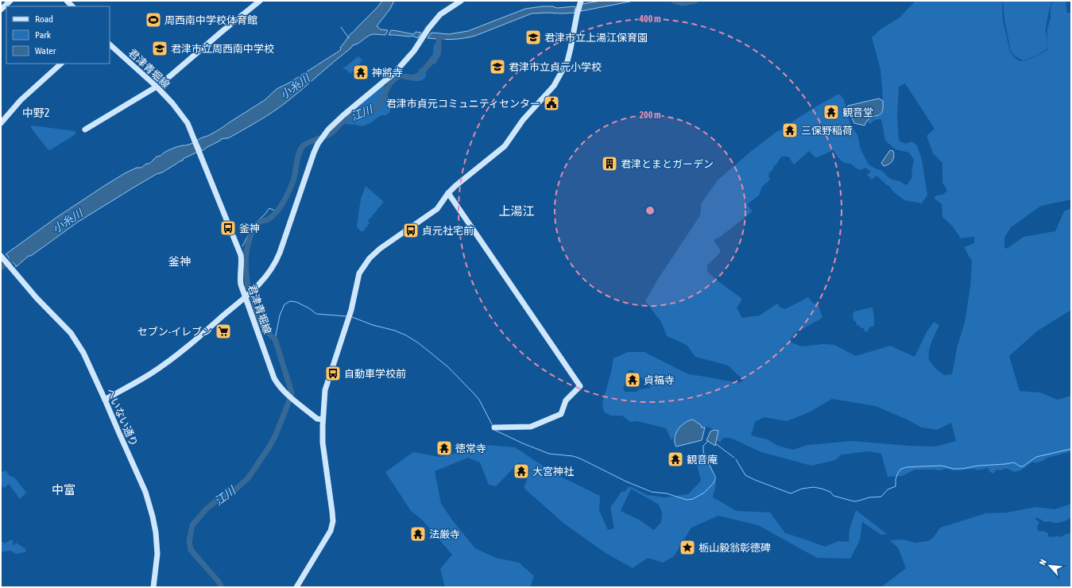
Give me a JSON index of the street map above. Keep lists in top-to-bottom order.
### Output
{
  "streets": {
    "street": ["君津青堀線", "へいない通り"]
  },
  "districts": [
    "中野2",
    "上湯江",
    "釜神",
    "中富"
  ],
  "water": ["小糸川", "江川"],
  "places": {
    "sports": ["周西南中学校体育館"],
    "school or university": ["君津市立上湯江保育園", "君津市立周西南中学校", "君津市立貞元小学校"],
    "temple": [
      "神將寺",
      "観音堂",
      "三保野稲荷",
      "貞福寺",
      "徳常寺",
      "観音庵",
      "大宮神社",
      "法厳寺"
    ],
    "public building": ["君津市貞元コミュニティセンター"],
    "building": ["君津とまとガーデン"],
    "bus stop": ["釜神", "貞元社宅前", "自動車学校前"],
    "supermarket": ["セブン-イレブン"],
    "place": ["栃山毅翁彰徳碑"]
  },
  "legend": ["Road", "Park", "Water"],
  "north": "top left",
  "rings": ["400 m", "200 m"]
}
